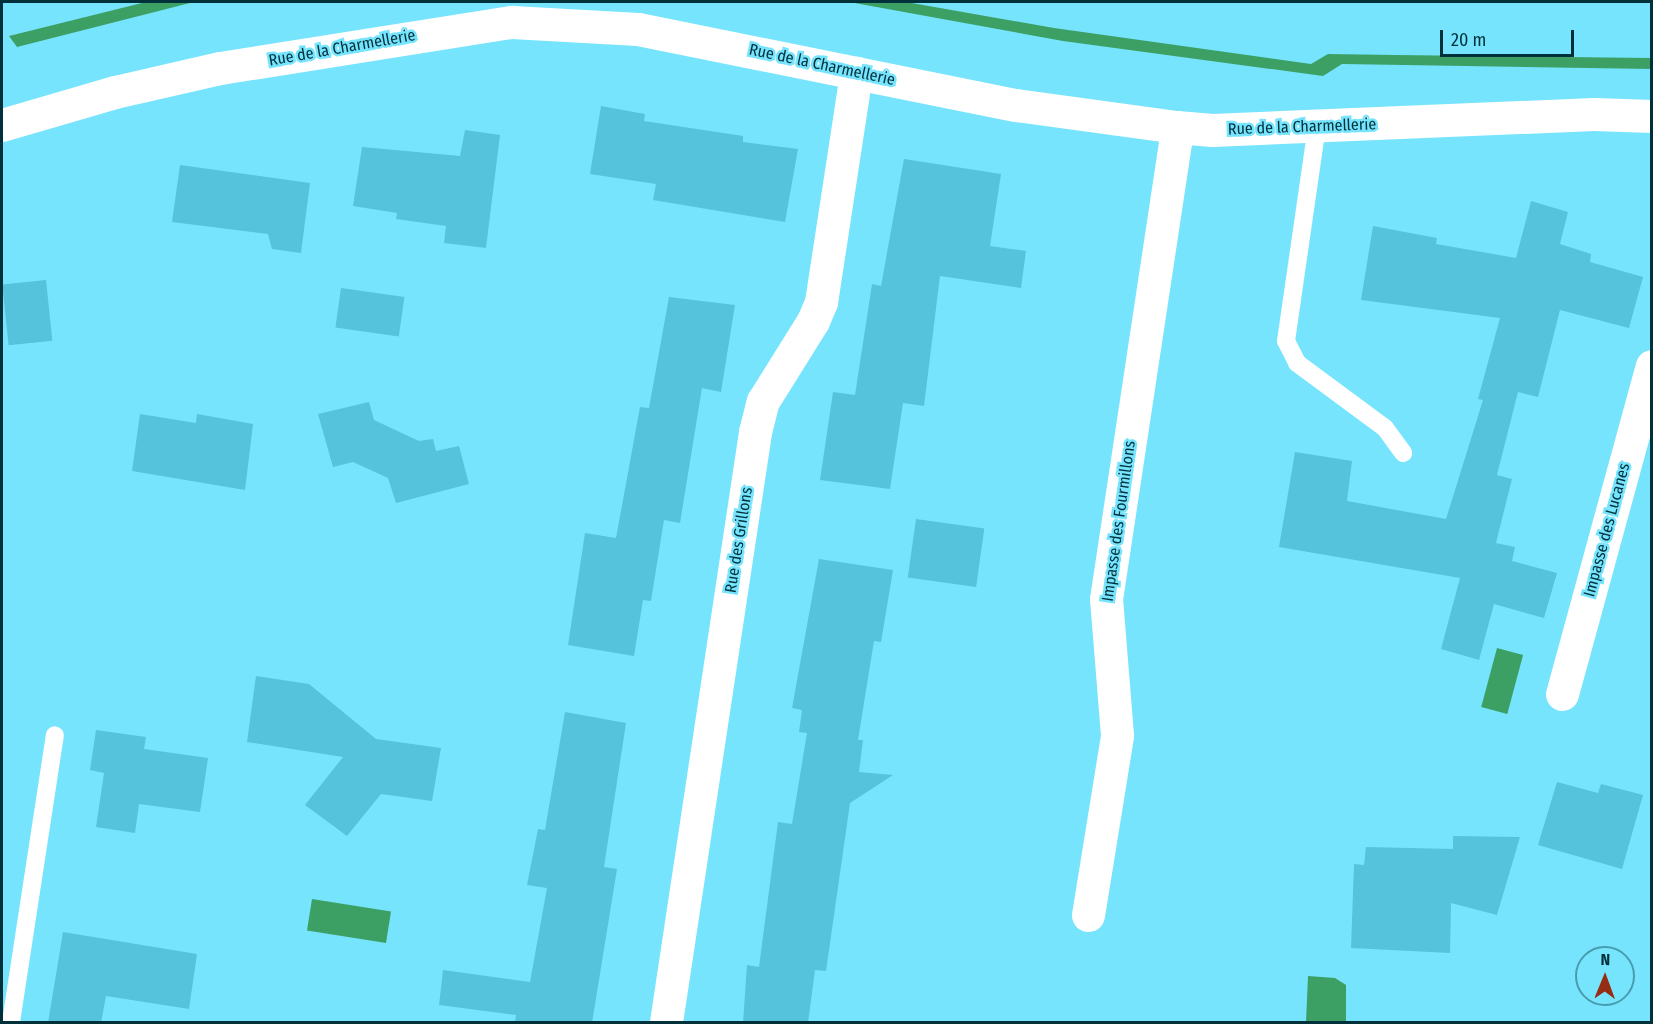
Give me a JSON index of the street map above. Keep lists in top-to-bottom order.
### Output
{
  "streets": {
    "street": [
      "Rue de la Charmellerie",
      "Impasse des Fourmillons",
      "Impasse des Lucanes",
      "Rue des Grillons"
    ]
  },
  "crossings": [
    ["Rue de la Charmellerie", "Impasse des Fourmillons"],
    ["Rue de la Charmellerie", "Rue des Grillons"]
  ],
  "scale_bar": "20 m",
  "north": "top"
}
